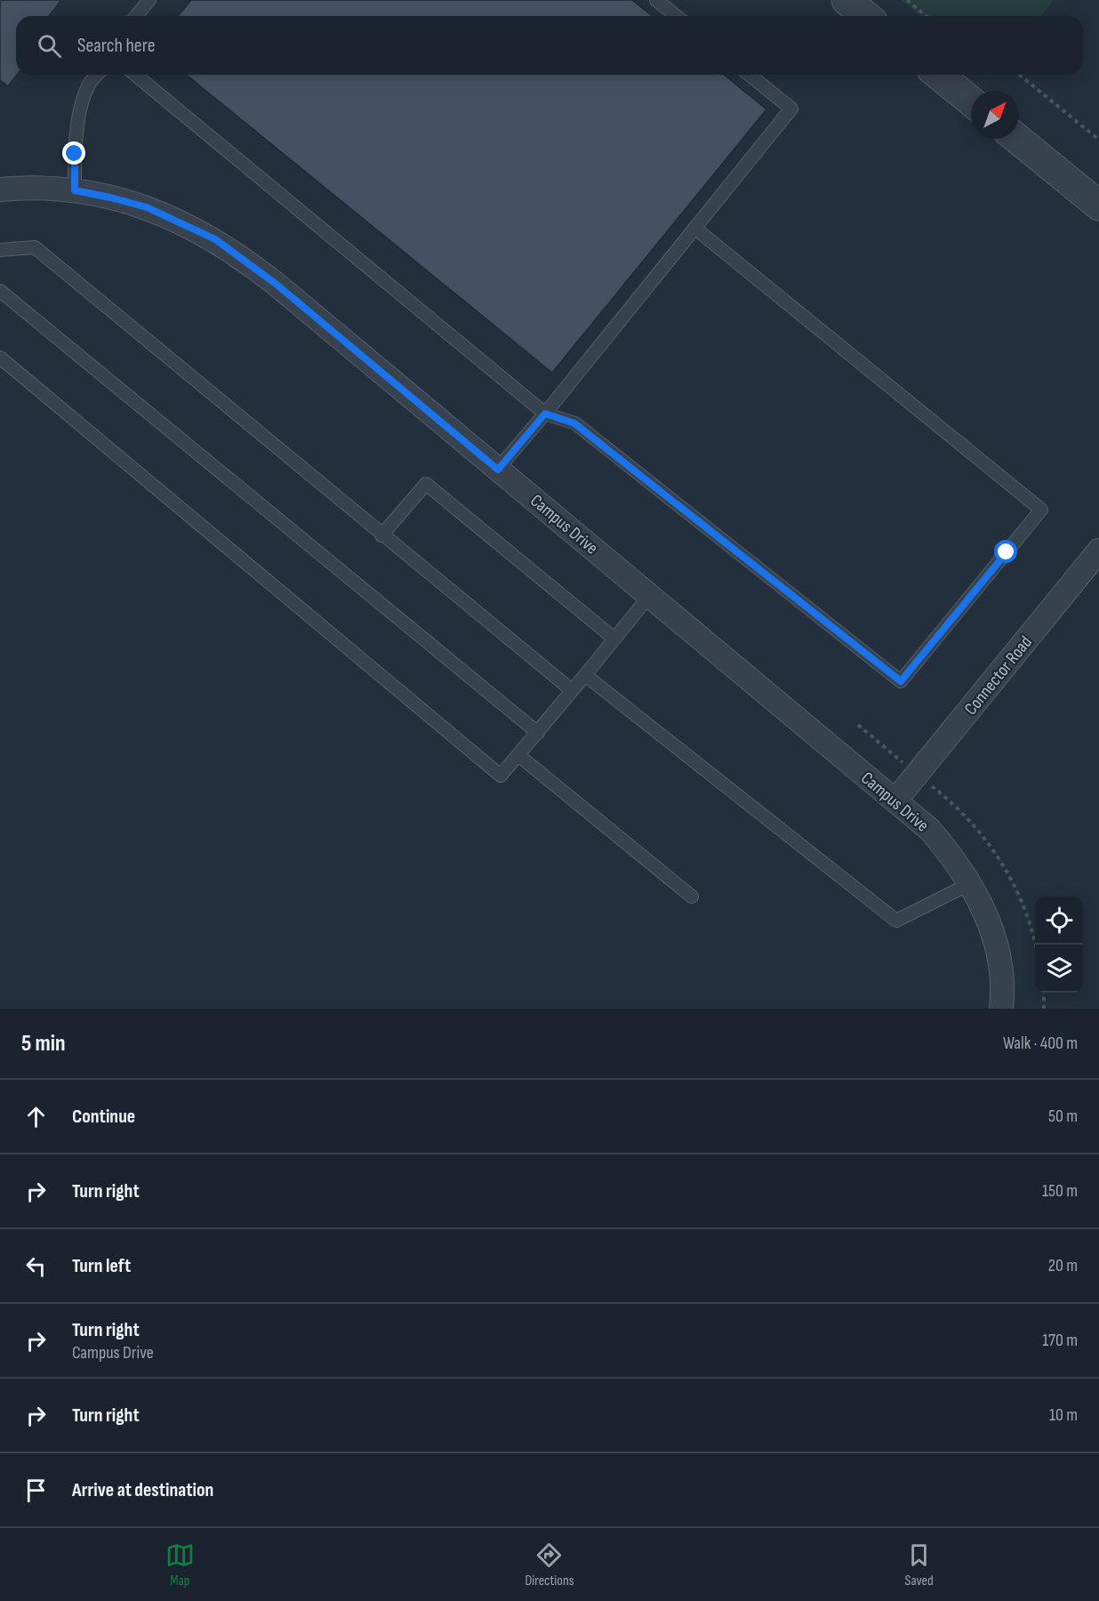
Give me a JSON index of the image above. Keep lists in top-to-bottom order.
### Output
{
  "streets": {
    "street": ["Campus Drive", "Connector Road"]
  },
  "crossings": [
    ["Campus Drive", "Connector Road"]
  ],
  "north": "top right",
  "page": {
    "search": "Search here",
    "heading": ["5 min", "Walk · 400 m"],
    "list": [
      ["Continue", "50 m"],
      ["Turn right", "150 m"],
      ["Turn left", "20 m"],
      ["Turn right", "Campus Drive", "170 m"],
      ["Turn right", "10 m"],
      "Arrive at destination"
    ],
    "nav": ["Map", "Directions", "Saved"]
  }
}
